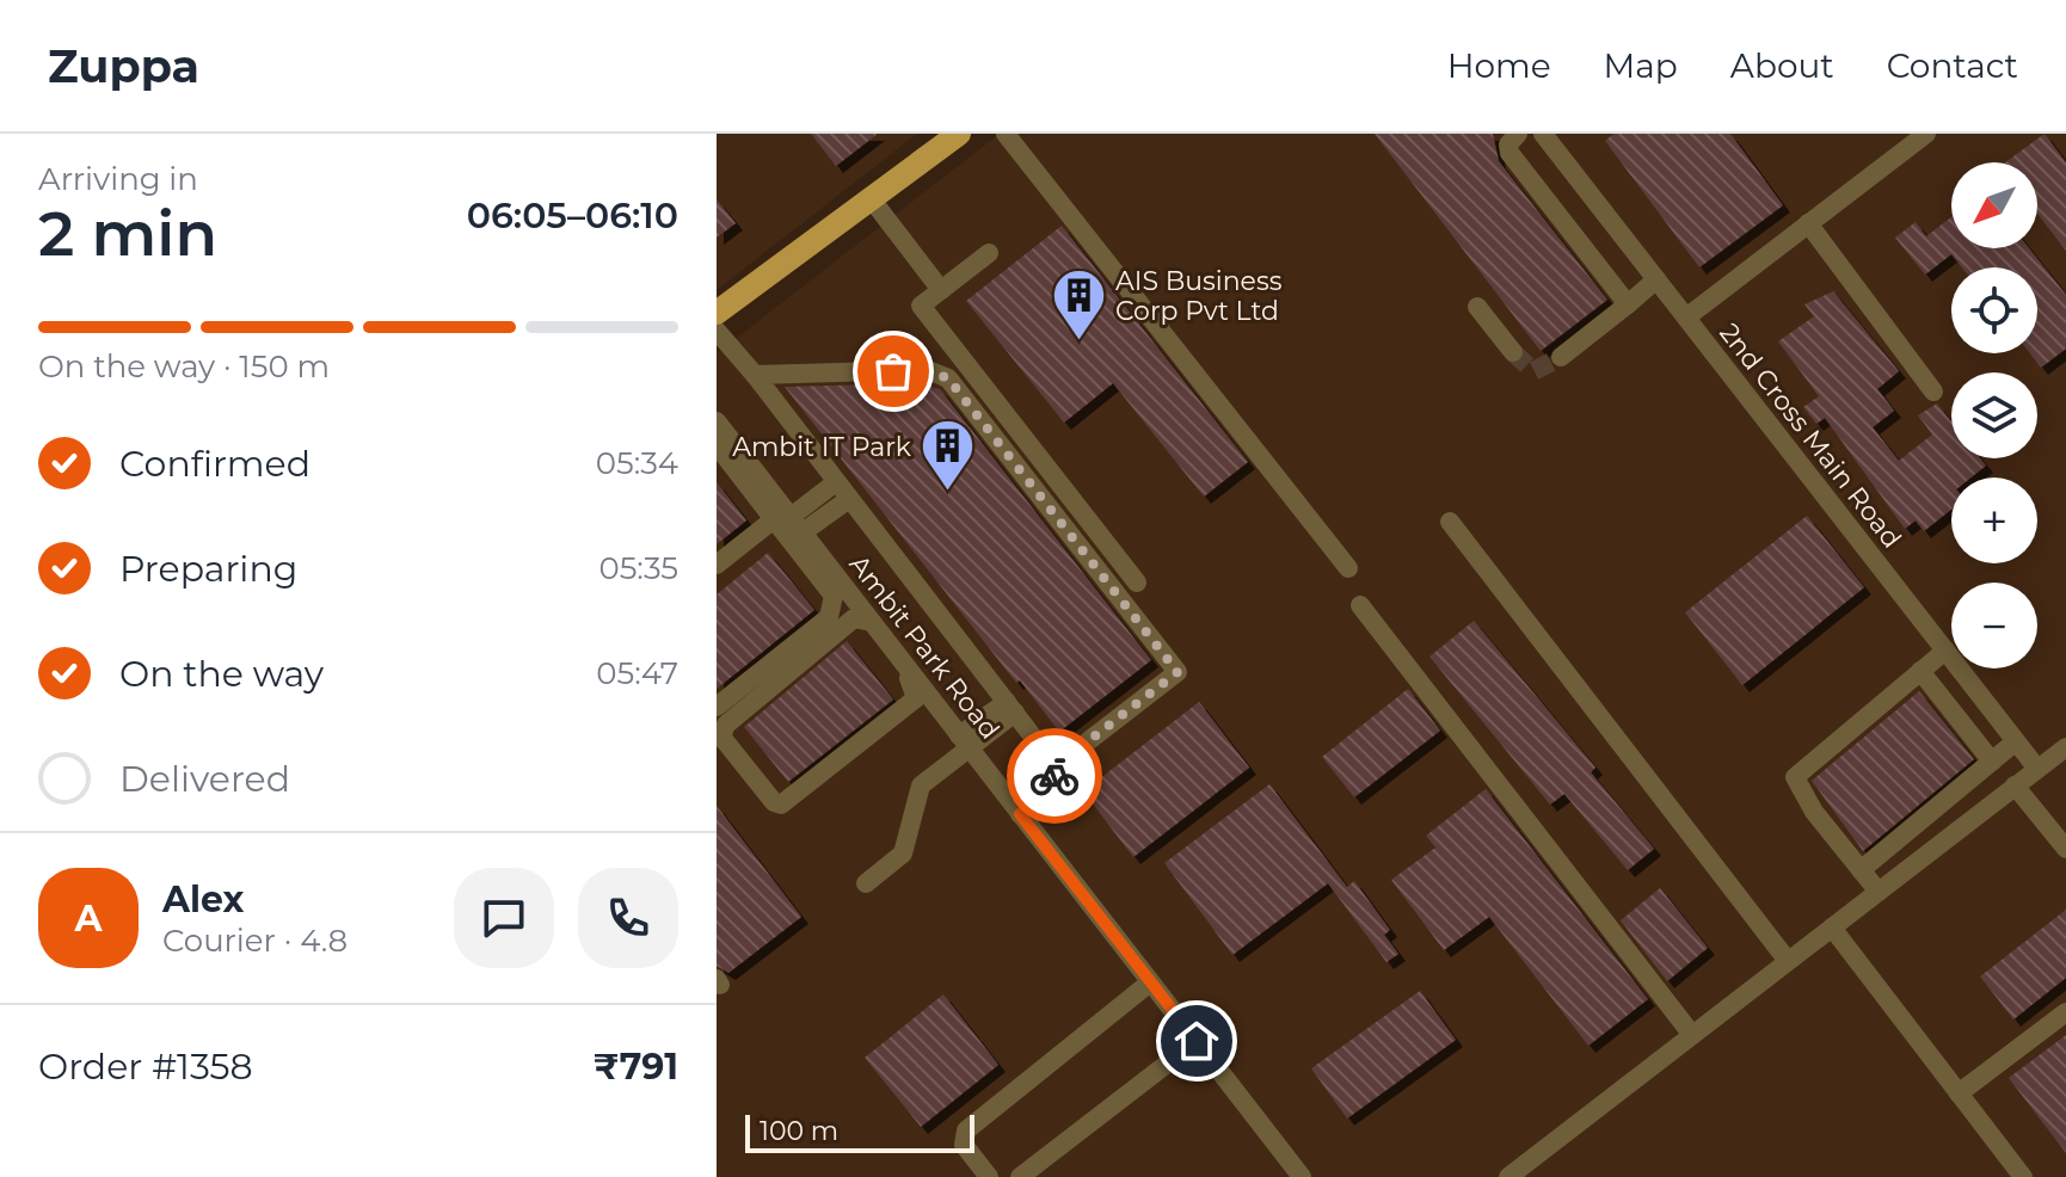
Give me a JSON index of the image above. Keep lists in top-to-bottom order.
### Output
{
  "streets": {
    "street": ["2nd Cross Main Road", "Ambit Park Road"]
  },
  "places": {
    "building": ["AIS Business Corp Pvt Ltd", "Ambit IT Park"]
  },
  "scale_bar": "100 m",
  "north": "bottom left",
  "page": {
    "header": "Zuppa",
    "nav": [
      "Home",
      "Map",
      "About",
      "Contact"
    ],
    "heading": ["2 min", "Arriving in", "06:05–06:10"],
    "panel": [
      "Alex",
      "Courier · 4.8",
      "Order #1358",
      "₹791"
    ],
    "map_buttons": ["+", "−"],
    "bar": "On the way · 150 m",
    "list": [
      ["Confirmed", "05:34"],
      ["Preparing", "05:35"],
      ["On the way", "05:47"],
      "Delivered"
    ],
    "round": "A",
    "scale": "100 m"
  }
}
